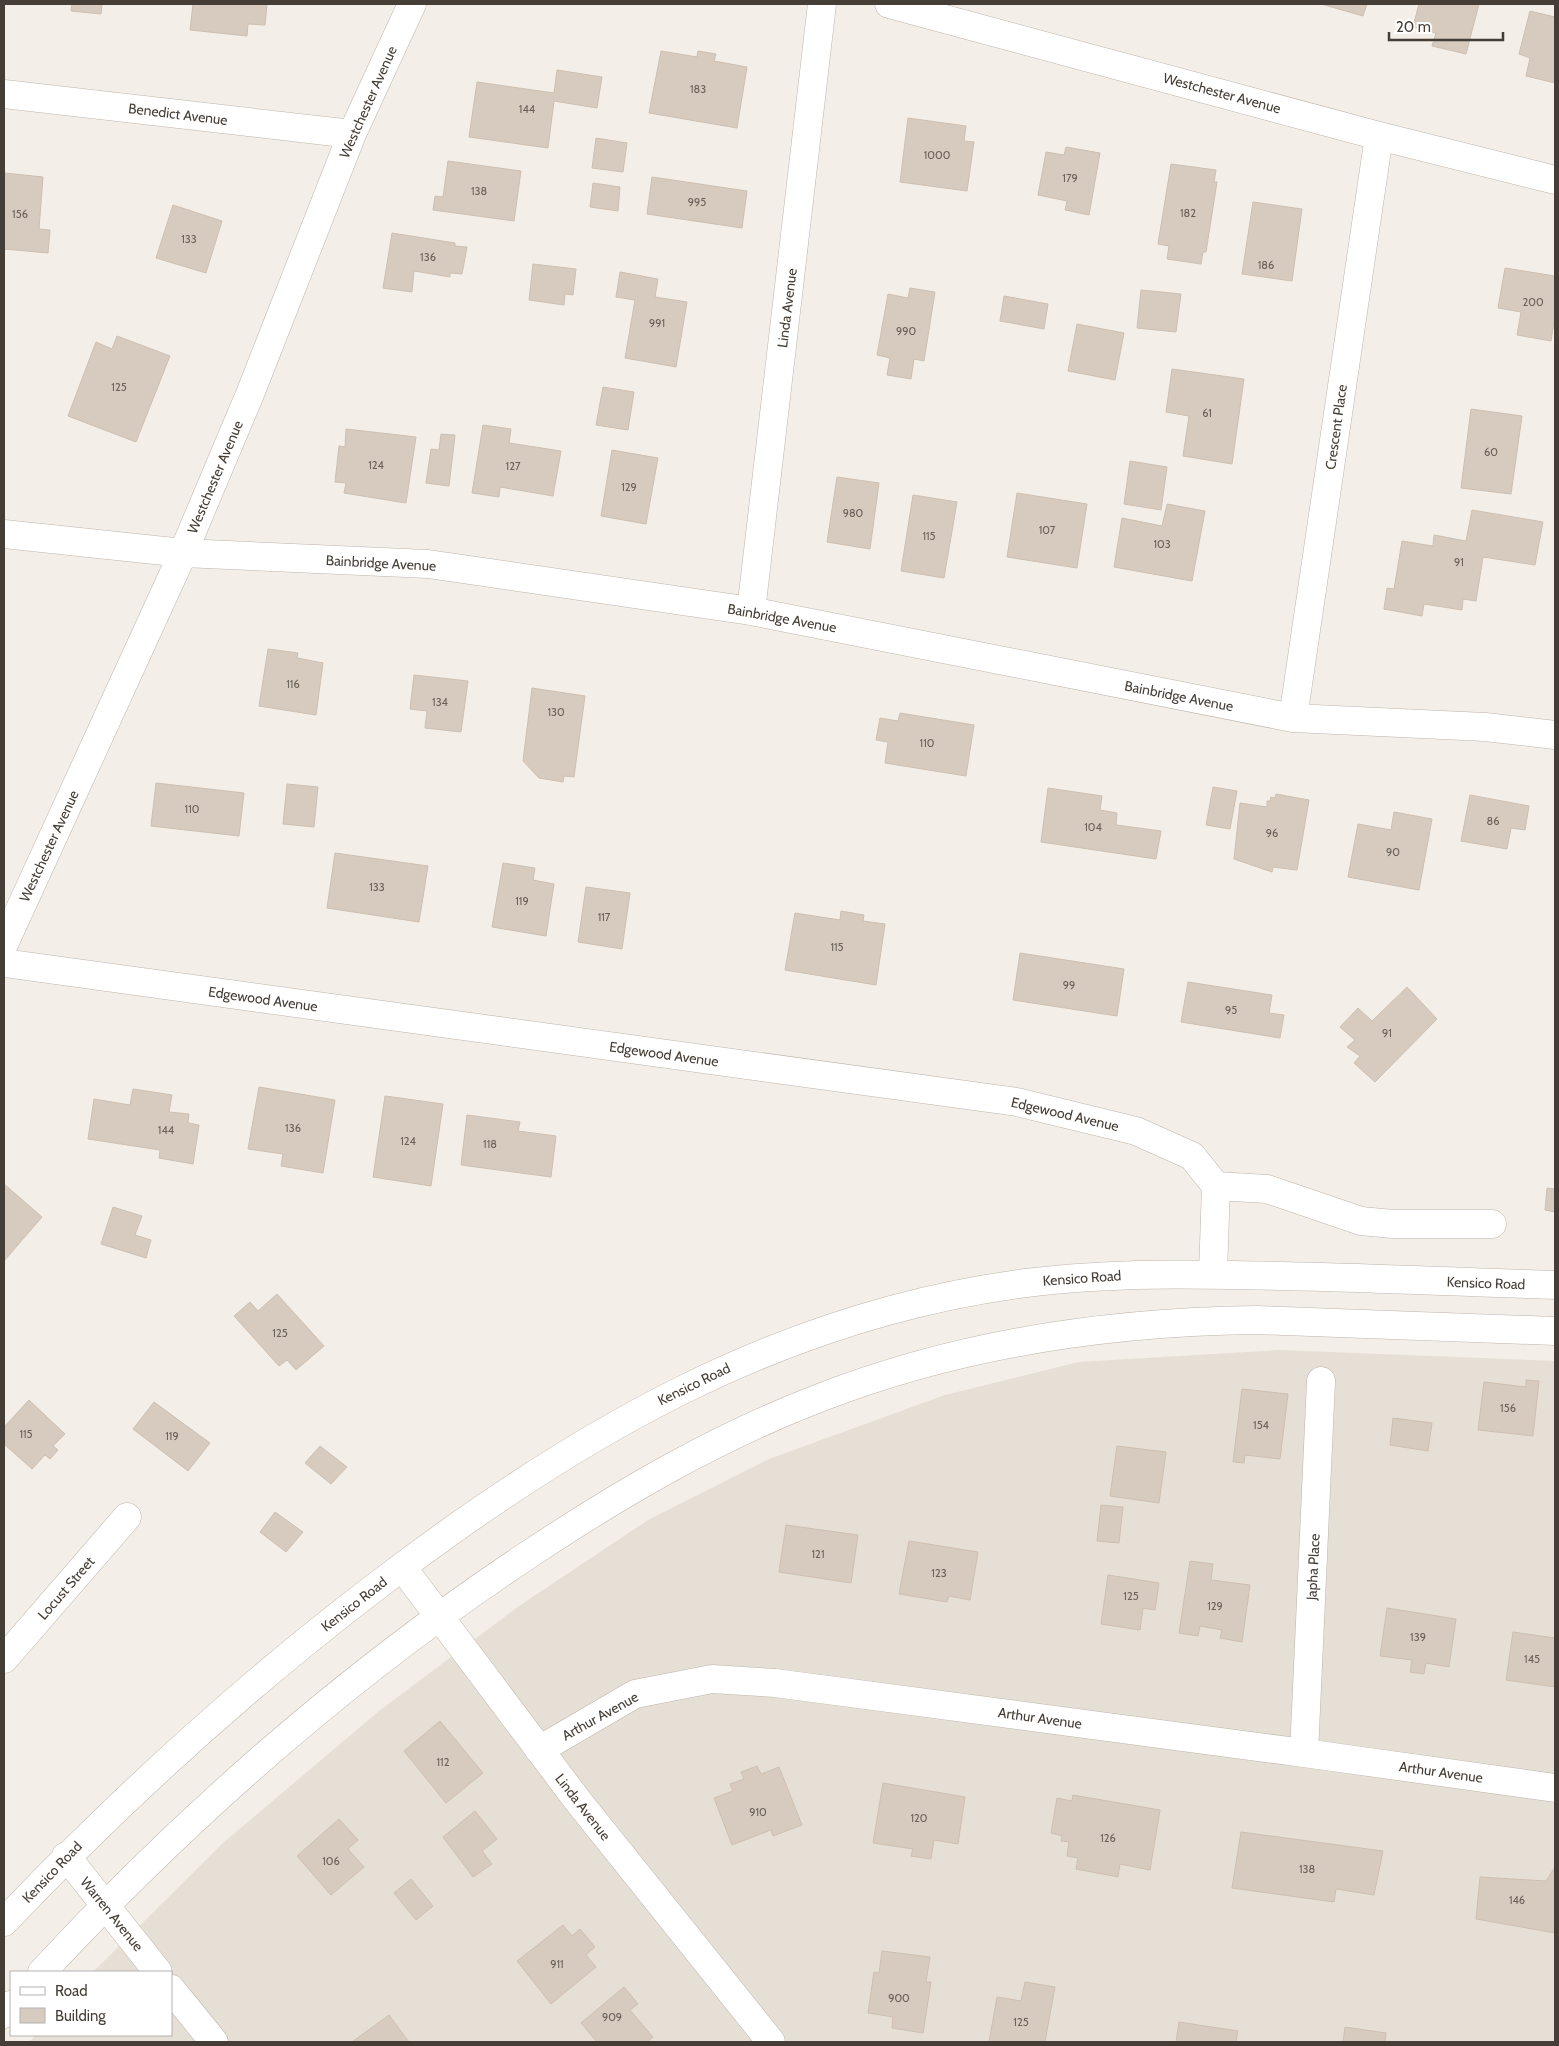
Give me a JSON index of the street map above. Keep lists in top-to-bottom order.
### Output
{
  "streets": {
    "street": [
      "Westchester Avenue",
      "Benedict Avenue",
      "Linda Avenue",
      "Crescent Place",
      "Bainbridge Avenue",
      "Edgewood Avenue",
      "Kensico Road",
      "Japha Place",
      "Locust Street",
      "Arthur Avenue",
      "Warren Avenue"
    ]
  },
  "crossings": [
    ["Westchester Avenue", "Benedict Avenue"],
    ["Westchester Avenue", "Crescent Place"],
    ["Westchester Avenue", "Bainbridge Avenue"],
    ["Linda Avenue", "Bainbridge Avenue"],
    ["Linda Avenue", "Kensico Road"],
    ["Linda Avenue", "Arthur Avenue"],
    ["Crescent Place", "Bainbridge Avenue"],
    ["Kensico Road", "Warren Avenue"],
    ["Japha Place", "Arthur Avenue"]
  ],
  "house_numbers": [
    "183",
    "144",
    "1000",
    "179",
    "138",
    "995",
    "182",
    "156",
    "133",
    "136",
    "186",
    "200",
    "991",
    "990",
    "125",
    "61",
    "60",
    "124",
    "127",
    "129",
    "980",
    "107",
    "115",
    "103",
    "91",
    "116",
    "134",
    "130",
    "110",
    "110",
    "86",
    "104",
    "96",
    "90",
    "133",
    "119",
    "117",
    "115",
    "99",
    "95",
    "91",
    "136",
    "144",
    "124",
    "118",
    "125",
    "156",
    "154",
    "115",
    "119",
    "121",
    "123",
    "125",
    "129",
    "139",
    "145",
    "112",
    "910",
    "120",
    "126",
    "106",
    "138",
    "146",
    "911",
    "900",
    "909",
    "125"
  ],
  "legend": ["Road", "Building"],
  "scale_bar": "20 m"
}
